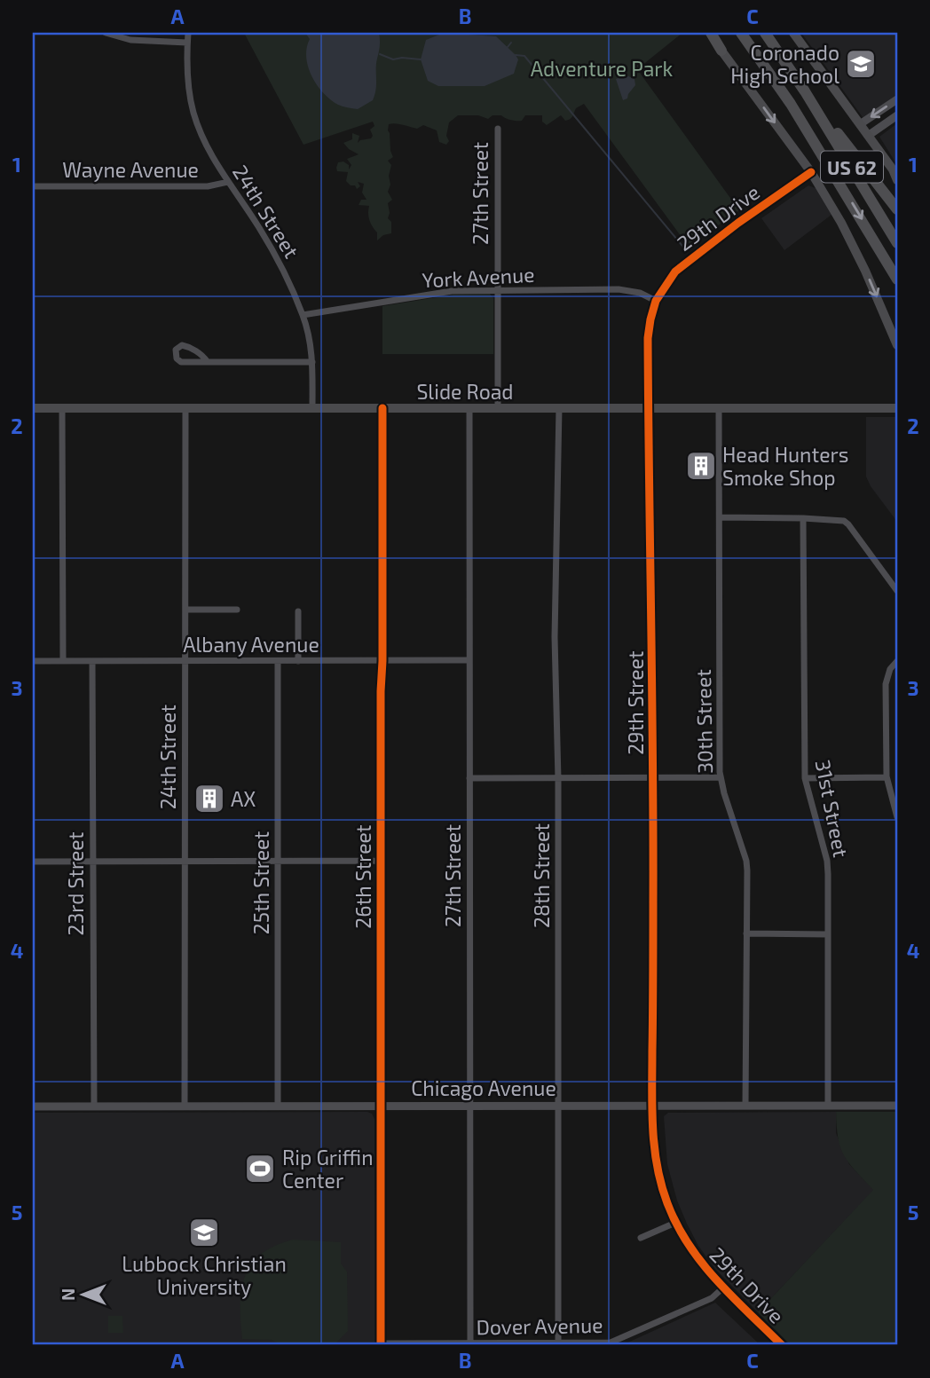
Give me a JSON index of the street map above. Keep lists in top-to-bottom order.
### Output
{
  "streets": {
    "highway": ["US 62"],
    "main road": ["Slide Road"],
    "street": [
      "Wayne Avenue",
      "27th Street",
      "24th Street",
      "29th Drive",
      "York Avenue",
      "Albany Avenue",
      "29th Street",
      "30th Street",
      "31st Street",
      "28th Street",
      "26th Street",
      "25th Street",
      "23rd Street",
      "Chicago Avenue",
      "Dover Avenue"
    ]
  },
  "crossings": [
    ["Wayne Avenue", "24th Street"],
    ["27th Street", "York Avenue"],
    ["27th Street", "Slide Road"],
    ["27th Street", "Albany Avenue"],
    ["27th Street", "Chicago Avenue"],
    ["27th Street", "Dover Avenue"],
    ["24th Street", "York Avenue"],
    ["24th Street", "Slide Road"],
    ["24th Street", "Albany Avenue"],
    ["24th Street", "Chicago Avenue"],
    ["29th Drive", "York Avenue"],
    ["29th Drive", "29th Street"],
    ["29th Drive", "Chicago Avenue"],
    ["29th Drive", "Dover Avenue"],
    ["York Avenue", "29th Street"],
    ["Slide Road", "29th Street"],
    ["Slide Road", "30th Street"],
    ["Slide Road", "28th Street"],
    ["Slide Road", "26th Street"],
    ["Albany Avenue", "26th Street"],
    ["Albany Avenue", "25th Street"],
    ["Albany Avenue", "23rd Street"],
    ["29th Street", "Chicago Avenue"],
    ["30th Street", "Chicago Avenue"],
    ["31st Street", "Chicago Avenue"],
    ["28th Street", "Chicago Avenue"],
    ["28th Street", "Dover Avenue"],
    ["26th Street", "Chicago Avenue"],
    ["26th Street", "Dover Avenue"],
    ["25th Street", "Chicago Avenue"],
    ["23rd Street", "Chicago Avenue"]
  ],
  "parks": ["Adventure Park"],
  "places": {
    "school or university": ["Coronado High School", "Lubbock Christian University"],
    "building": ["Head Hunters Smoke Shop", "AX"],
    "sports": ["Rip Griffin Center"]
  },
  "north": "left",
  "grid": {
    "columns": ["A", "B", "C"],
    "rows": [
      "1",
      "2",
      "3",
      "4",
      "5"
    ]
  }
}
